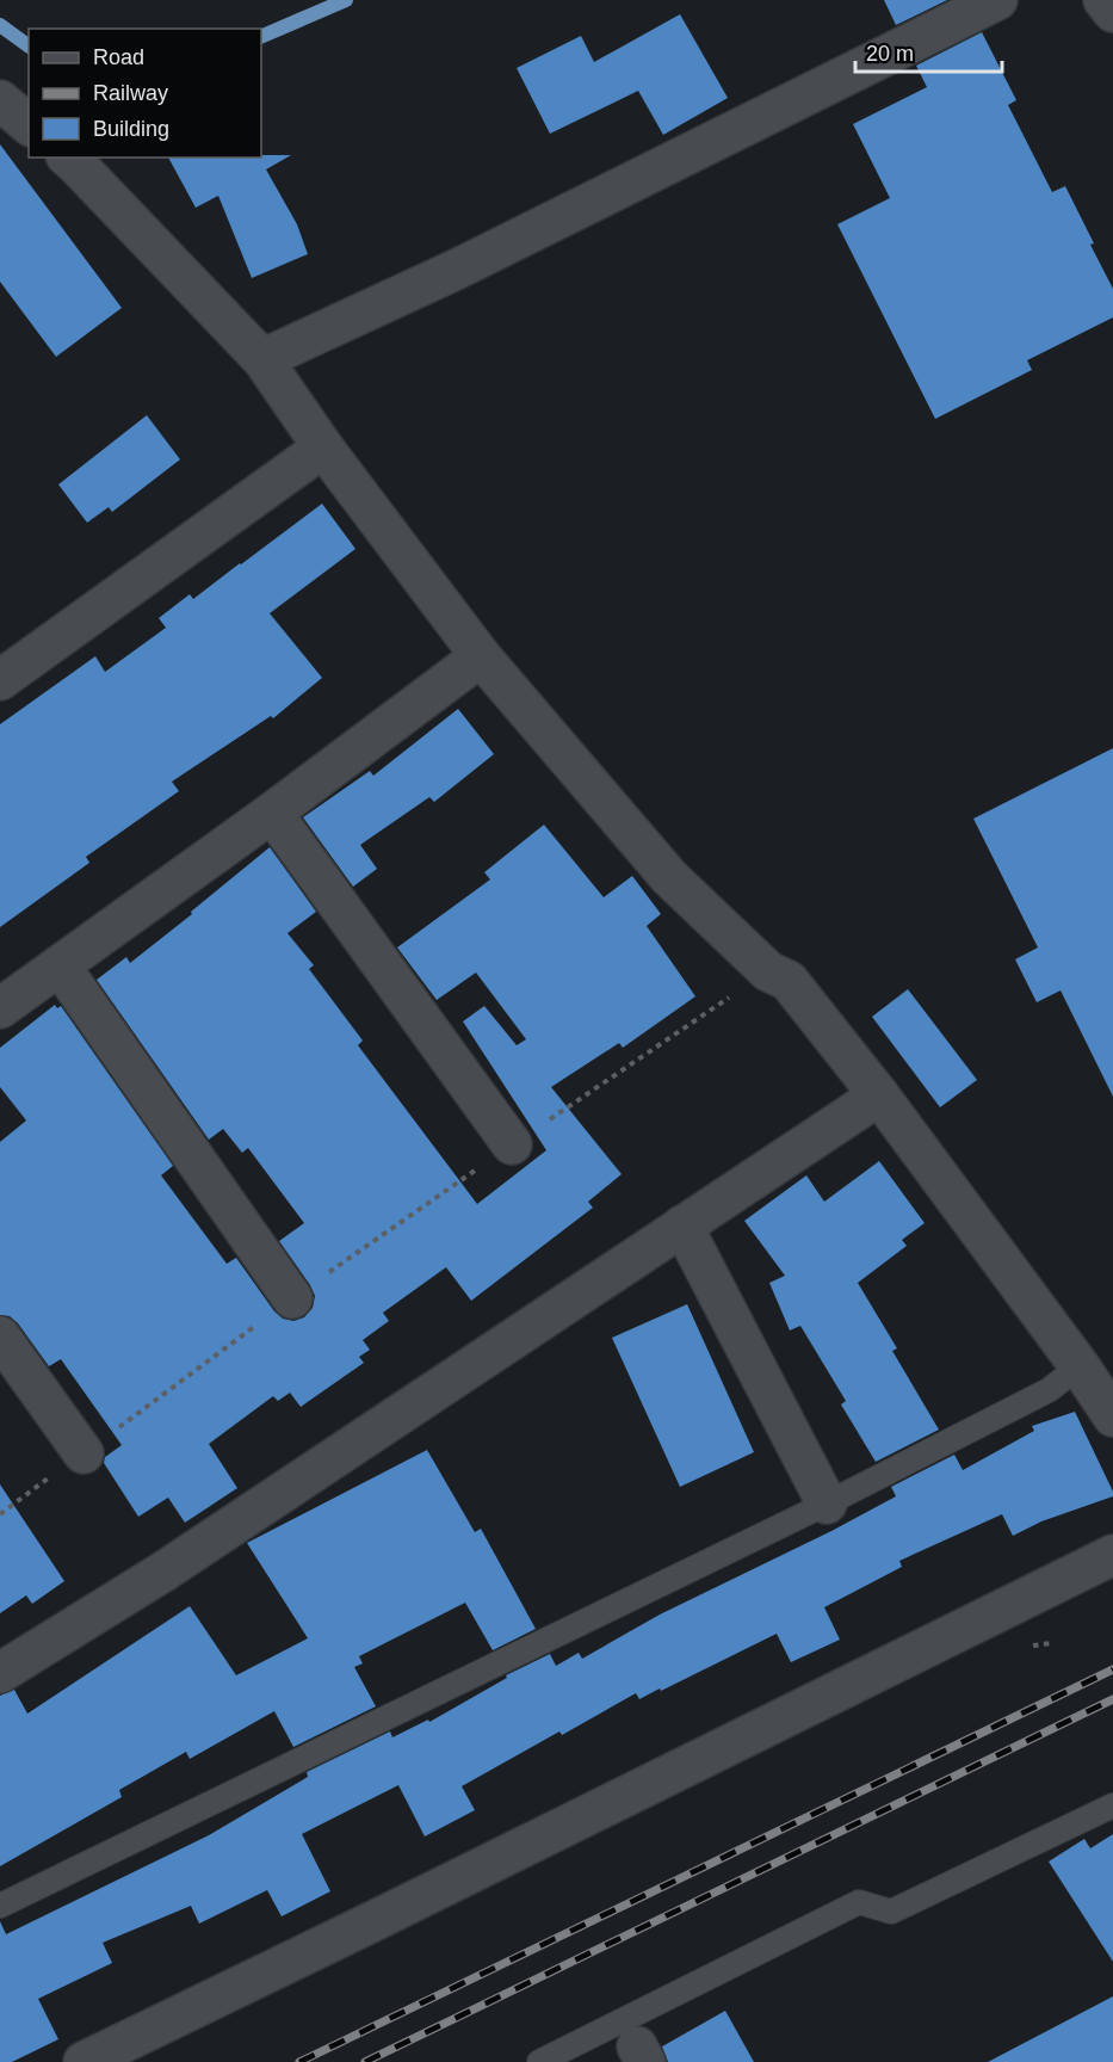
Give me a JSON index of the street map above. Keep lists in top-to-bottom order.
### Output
{
  "legend": ["Road", "Railway", "Building"],
  "scale_bar": "20 m"
}
